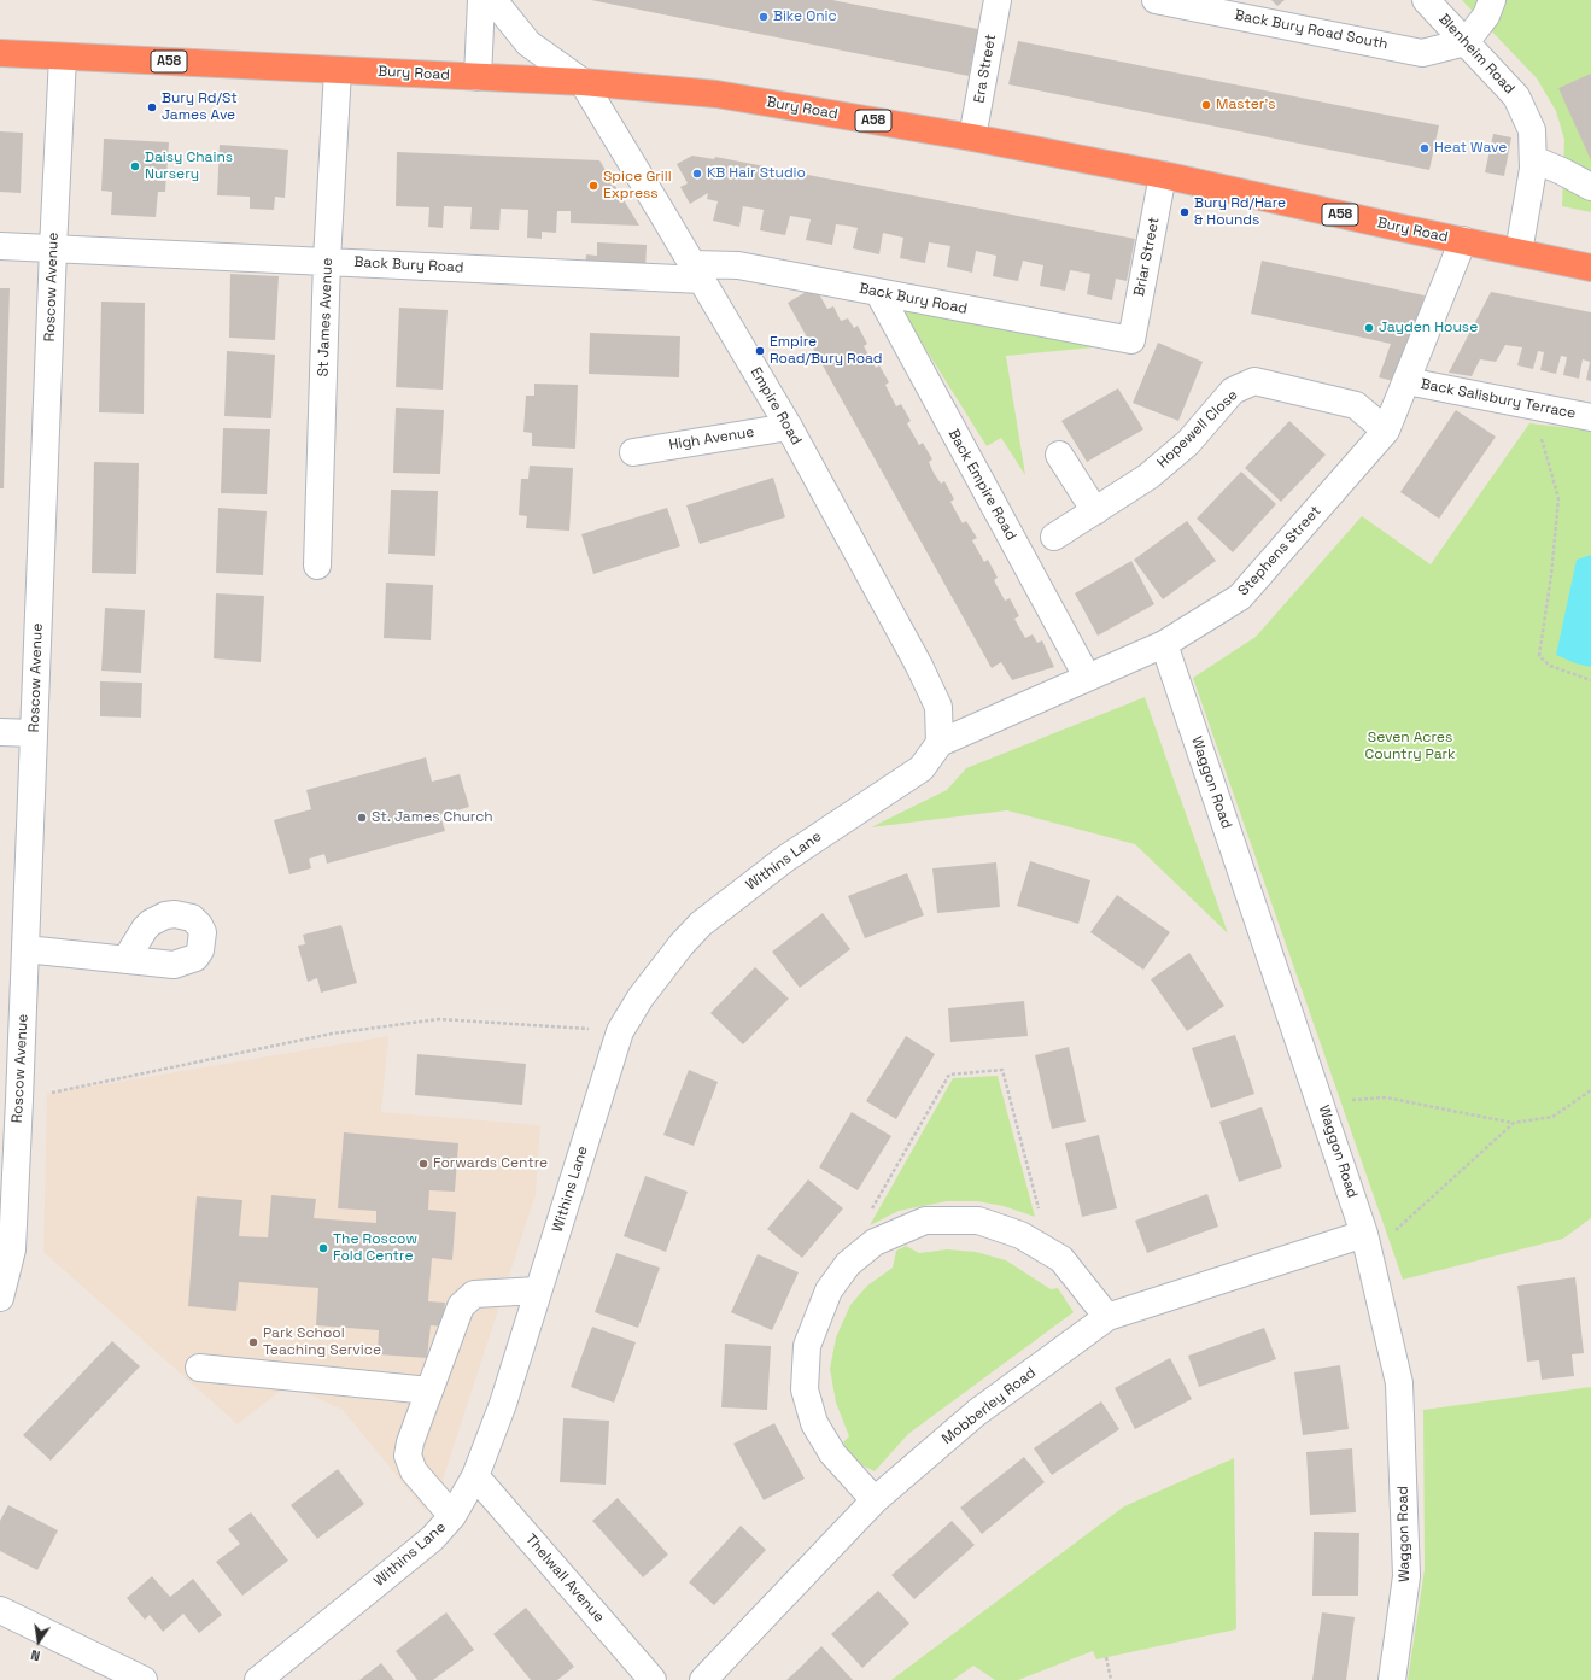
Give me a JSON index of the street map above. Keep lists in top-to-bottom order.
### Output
{
  "streets": {
    "highway": ["A58", "Bury Road"],
    "street": [
      "Back Bury Road South",
      "Blenheim Road",
      "Era Street",
      "Briar Street",
      "Back Bury Road",
      "Roscow Avenue",
      "St James Avenue",
      "Back Salisbury Terrace",
      "Empire Road",
      "Hopewell Close",
      "High Avenue",
      "Back Empire Road",
      "Stephens Street",
      "Waggon Road",
      "Withins Lane",
      "Mobberley Road",
      "Thelwall Avenue"
    ]
  },
  "crossings": [
    ["Back Bury Road South", "Blenheim Road"],
    ["Blenheim Road", "Bury Road"],
    ["Era Street", "Bury Road"],
    ["Bury Road", "Briar Street"],
    ["Bury Road", "Roscow Avenue"],
    ["Bury Road", "St James Avenue"],
    ["Bury Road", "Empire Road"],
    ["Bury Road", "Stephens Street"],
    ["Briar Street", "Back Bury Road"],
    ["Back Bury Road", "Roscow Avenue"],
    ["Back Bury Road", "St James Avenue"],
    ["Back Bury Road", "Empire Road"],
    ["Back Bury Road", "Back Empire Road"],
    ["Back Salisbury Terrace", "Stephens Street"],
    ["Empire Road", "High Avenue"],
    ["Empire Road", "Stephens Street"],
    ["Empire Road", "Withins Lane"],
    ["Hopewell Close", "Stephens Street"],
    ["Back Empire Road", "Stephens Street"],
    ["Stephens Street", "Waggon Road"],
    ["Stephens Street", "Withins Lane"],
    ["Waggon Road", "Mobberley Road"],
    ["Withins Lane", "Thelwall Avenue"]
  ],
  "parks": ["Seven Acres Country Park"],
  "places": [
    "Bike Onic",
    "Master's",
    "Bury Rd/St James Ave",
    "Heat Wave",
    "Daisy Chains Nursery",
    "KB Hair Studio",
    "Spice Grill Express",
    "Bury Rd/Hare & Hounds",
    "Jayden House",
    "Empire Road/Bury Road",
    "St. James Church",
    "Forwards Centre",
    "The Roscow Fold Centre",
    "Park School Teaching Service"
  ],
  "north": "bottom"
}
